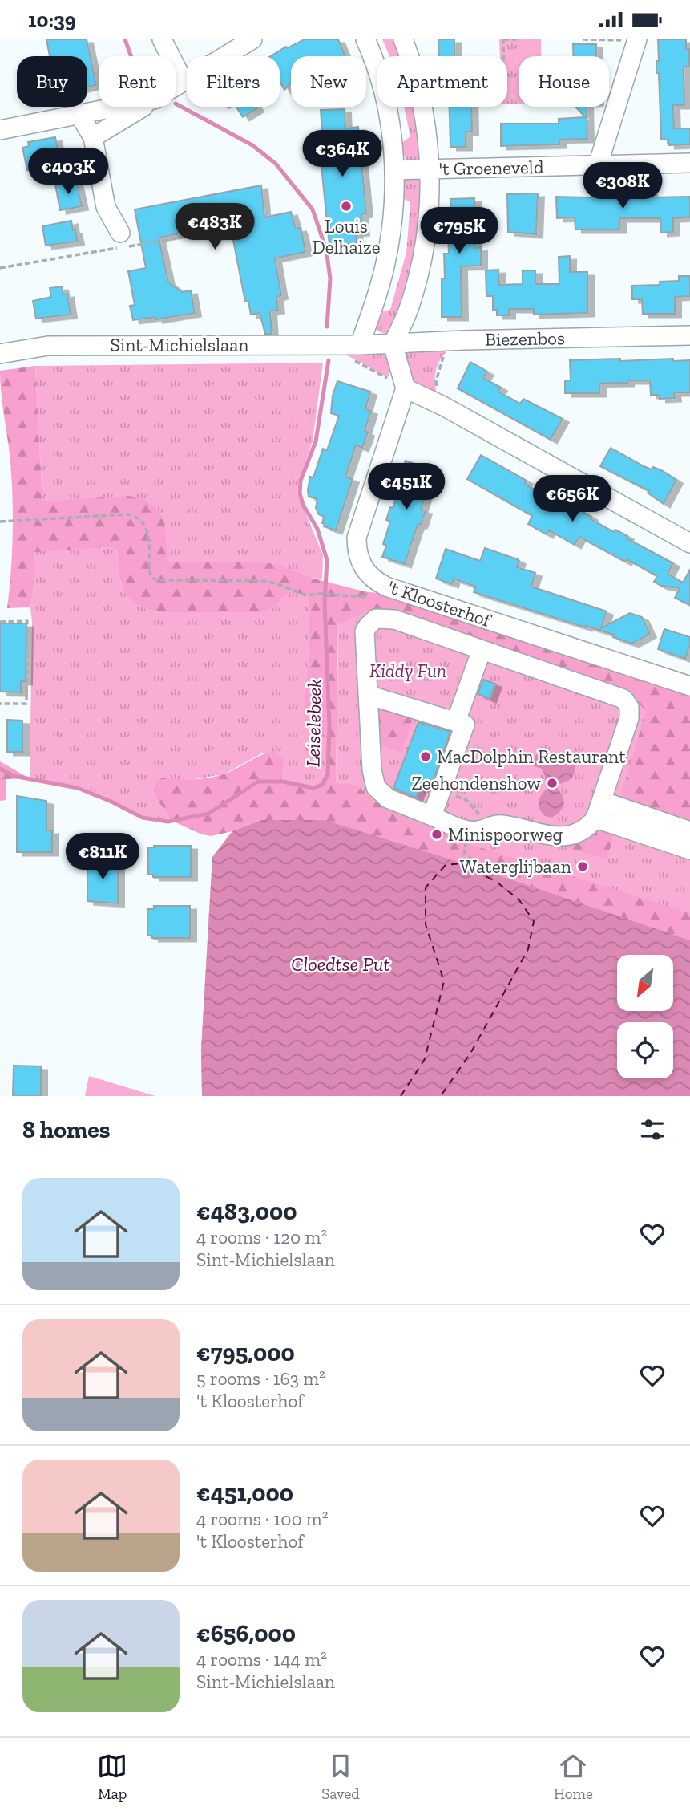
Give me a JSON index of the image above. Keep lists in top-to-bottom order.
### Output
{
  "streets": {
    "street": [
      "'t Groeneveld",
      "Biezenbos",
      "Sint-Michielslaan",
      "'t Kloosterhof"
    ]
  },
  "crossings": [
    ["Biezenbos", "Sint-Michielslaan"]
  ],
  "water": ["Leiselebeek", "Cloedtse Put"],
  "parks": ["Kiddy Fun"],
  "places": [
    "Louis Delhaize",
    "MacDolphin Restaurant",
    "Zeehondenshow",
    "Minispoorweg",
    "Waterglijbaan"
  ],
  "north": "bottom left",
  "page": {
    "status": "10:39",
    "chip": [
      "Buy",
      "Rent",
      "Filters",
      "New",
      "Apartment",
      "House"
    ],
    "price": [
      "€364K",
      "€403K",
      "€308K",
      "€483K",
      "€795K",
      "€451K",
      "€656K",
      "€811K"
    ],
    "heading": "8 homes",
    "list": [
      {
        "name": "€483,000",
        "note": "4 rooms · 120 m² · Sint-Michielslaan"
      },
      {
        "name": "€795,000",
        "note": "5 rooms · 163 m² · 't Kloosterhof"
      },
      {
        "name": "€451,000",
        "note": "4 rooms · 100 m² · 't Kloosterhof"
      },
      {
        "name": "€656,000",
        "note": "4 rooms · 144 m² · Sint-Michielslaan"
      }
    ],
    "tabs": ["Map", "Saved", "Home"]
  }
}
